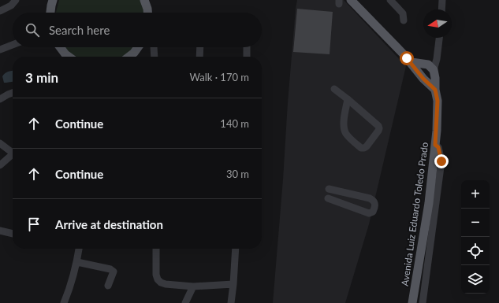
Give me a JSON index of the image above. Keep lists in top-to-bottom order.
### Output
{
  "streets": {
    "main road": ["Avenida Luiz Eduardo Toledo Prado"]
  },
  "north": "left",
  "page": {
    "search": "Search here",
    "heading": ["3 min", "Walk · 170 m"],
    "list": [
      ["Continue", "140 m"],
      ["Continue", "30 m"],
      "Arrive at destination"
    ],
    "map_buttons": ["+", "−"]
  }
}
